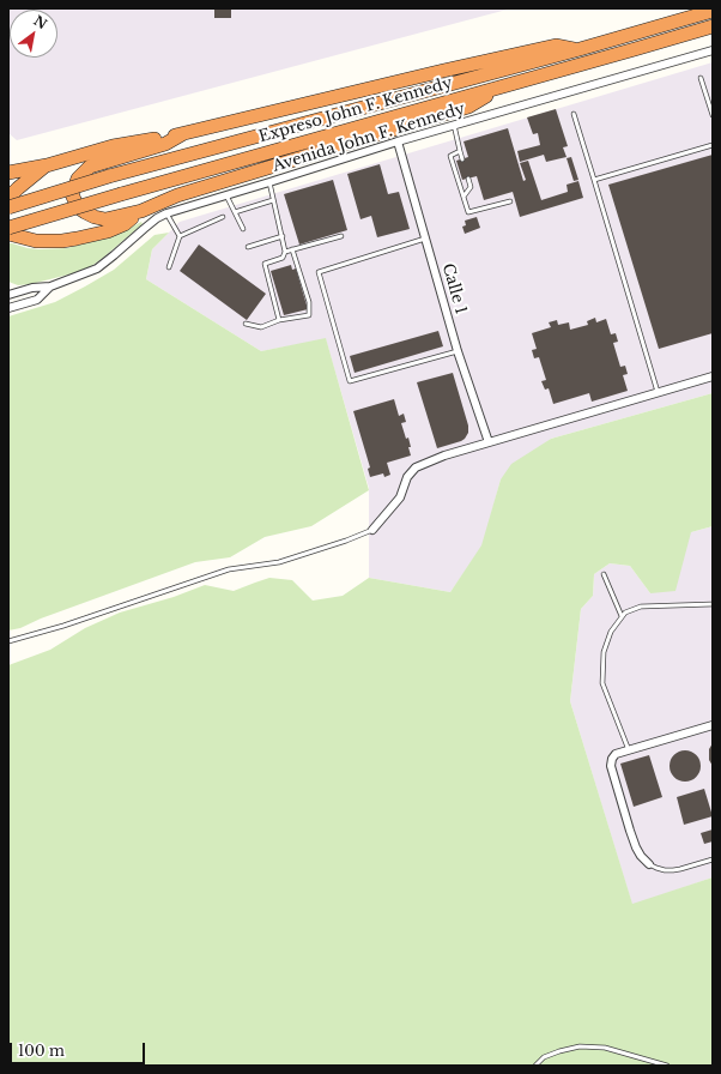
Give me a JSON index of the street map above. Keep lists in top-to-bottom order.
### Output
{
  "streets": {
    "highway": ["Expreso John F. Kennedy"],
    "street": ["Avenida John F. Kennedy", "Calle 1"]
  },
  "crossings": [
    ["Avenida John F. Kennedy", "Calle 1"]
  ],
  "scale_bar": "100 m",
  "north": "top right"
}
